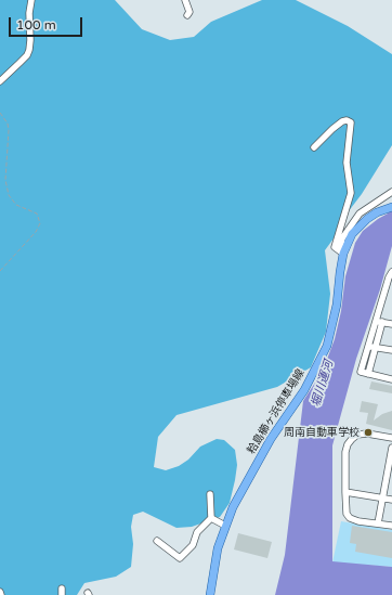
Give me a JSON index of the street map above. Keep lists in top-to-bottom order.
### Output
{
  "streets": {
    "main road": ["粭島櫛ヶ浜停車場線"]
  },
  "water": ["堀川運河"],
  "places": ["周南自動車学校"],
  "scale_bar": "100 m"
}
